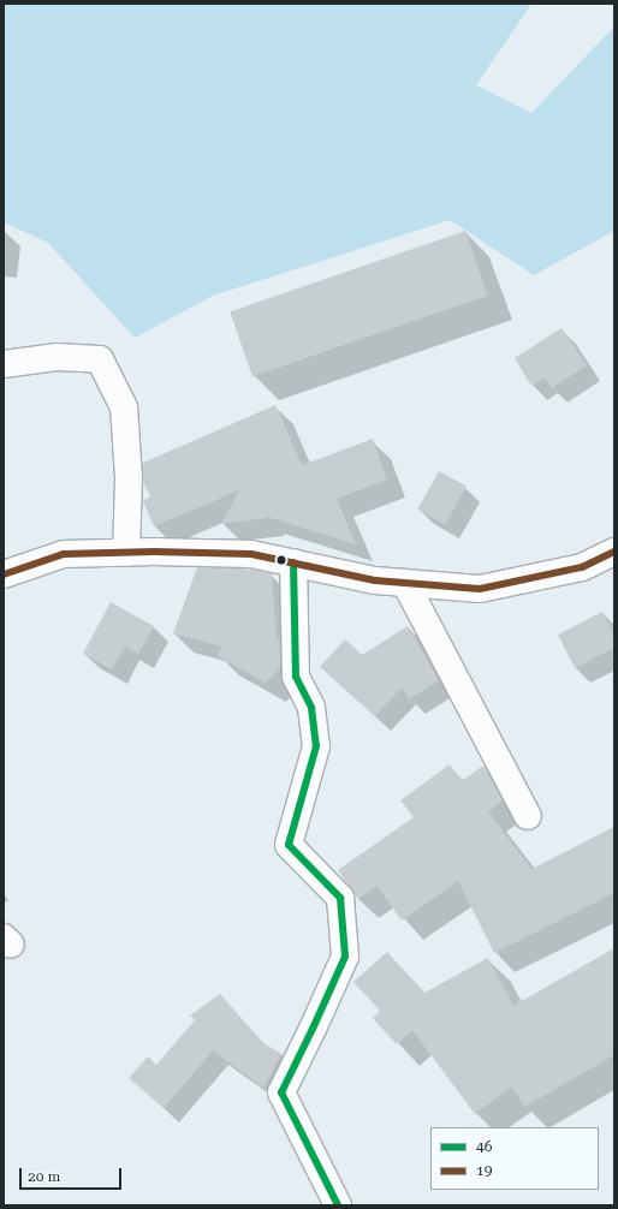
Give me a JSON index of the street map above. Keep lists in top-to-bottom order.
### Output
{
  "lines": ["transit line 19", "transit line 46"],
  "legend": ["46", "19"],
  "scale_bar": "20 m"
}
